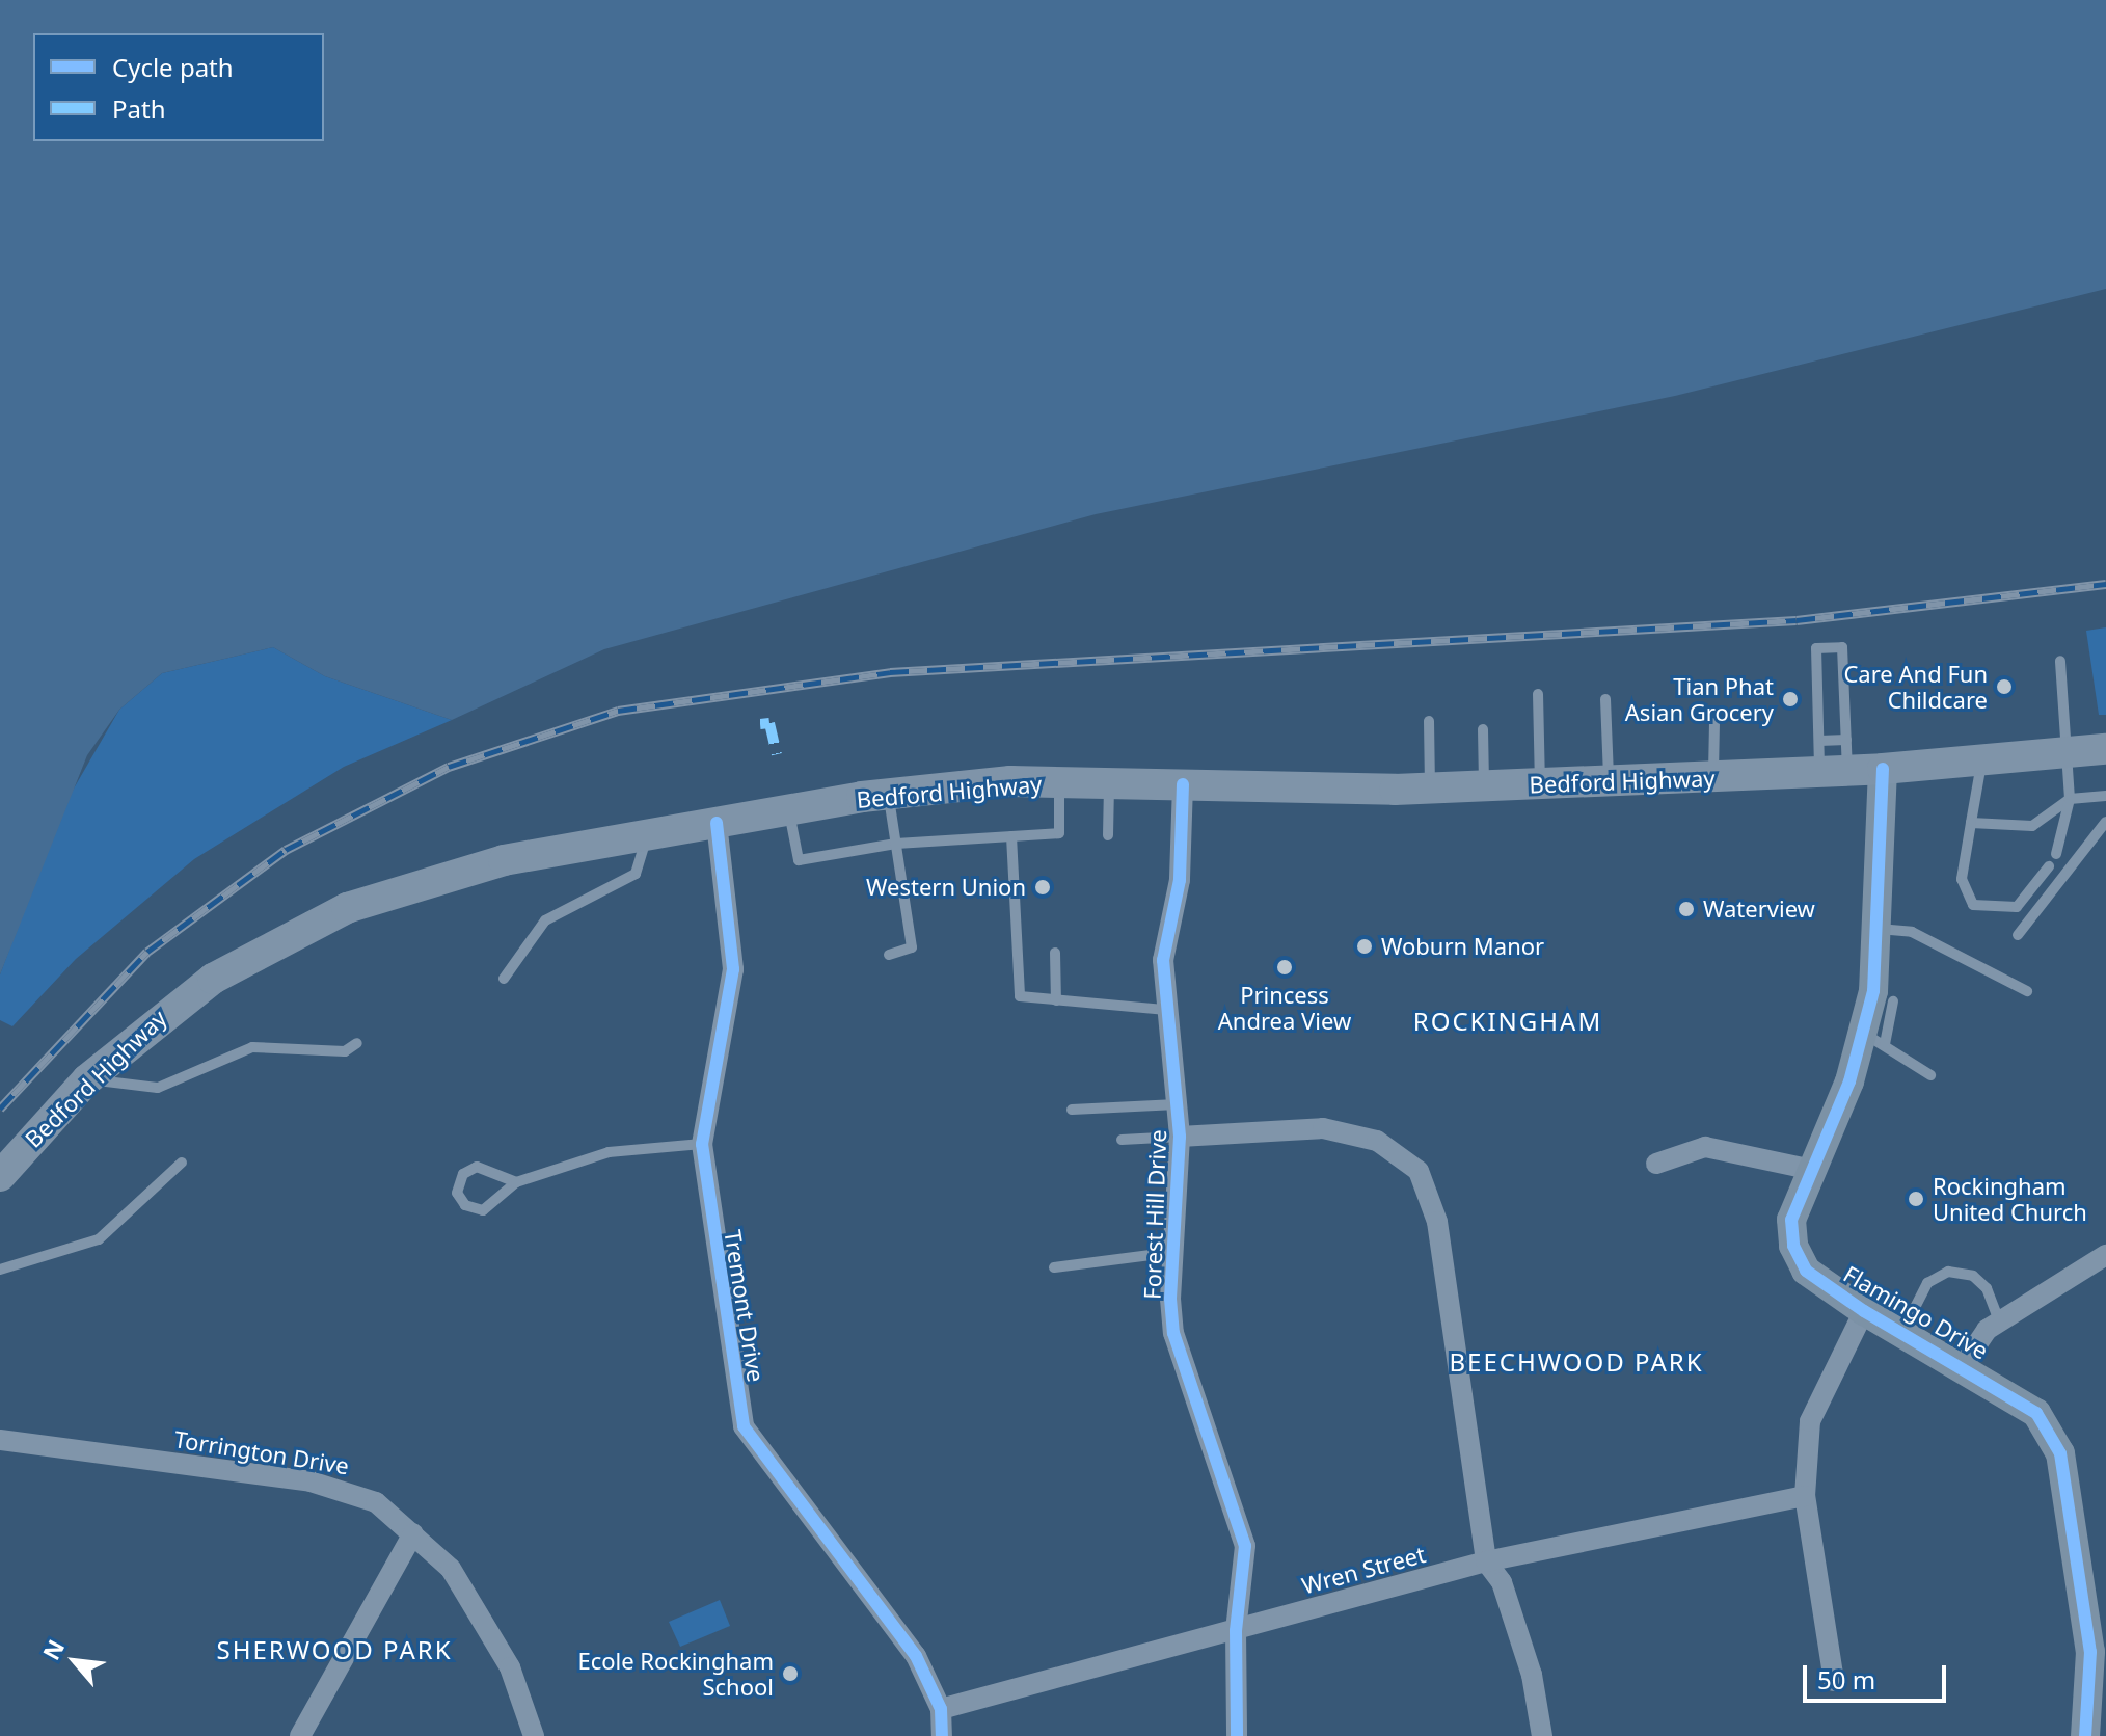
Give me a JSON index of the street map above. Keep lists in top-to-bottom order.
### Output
{
  "streets": {
    "main road": ["Bedford Highway"],
    "street": [
      "Forest Hill Drive",
      "Tremont Drive",
      "Flamingo Drive",
      "Torrington Drive",
      "Wren Street"
    ]
  },
  "crossings": [
    ["Bedford Highway", "Forest Hill Drive"],
    ["Bedford Highway", "Tremont Drive"],
    ["Bedford Highway", "Flamingo Drive"],
    ["Forest Hill Drive", "Wren Street"],
    ["Tremont Drive", "Wren Street"]
  ],
  "districts": ["ROCKINGHAM", "BEECHWOOD PARK", "SHERWOOD PARK"],
  "places": [
    "Care And Fun Childcare",
    "Tian Phat Asian Grocery",
    "Western Union",
    "Waterview",
    "Woburn Manor",
    "Princess Andrea View",
    "Rockingham United Church",
    "Ecole Rockingham School"
  ],
  "legend": ["Cycle path", "Path"],
  "scale_bar": "50 m",
  "north": "top left"
}
